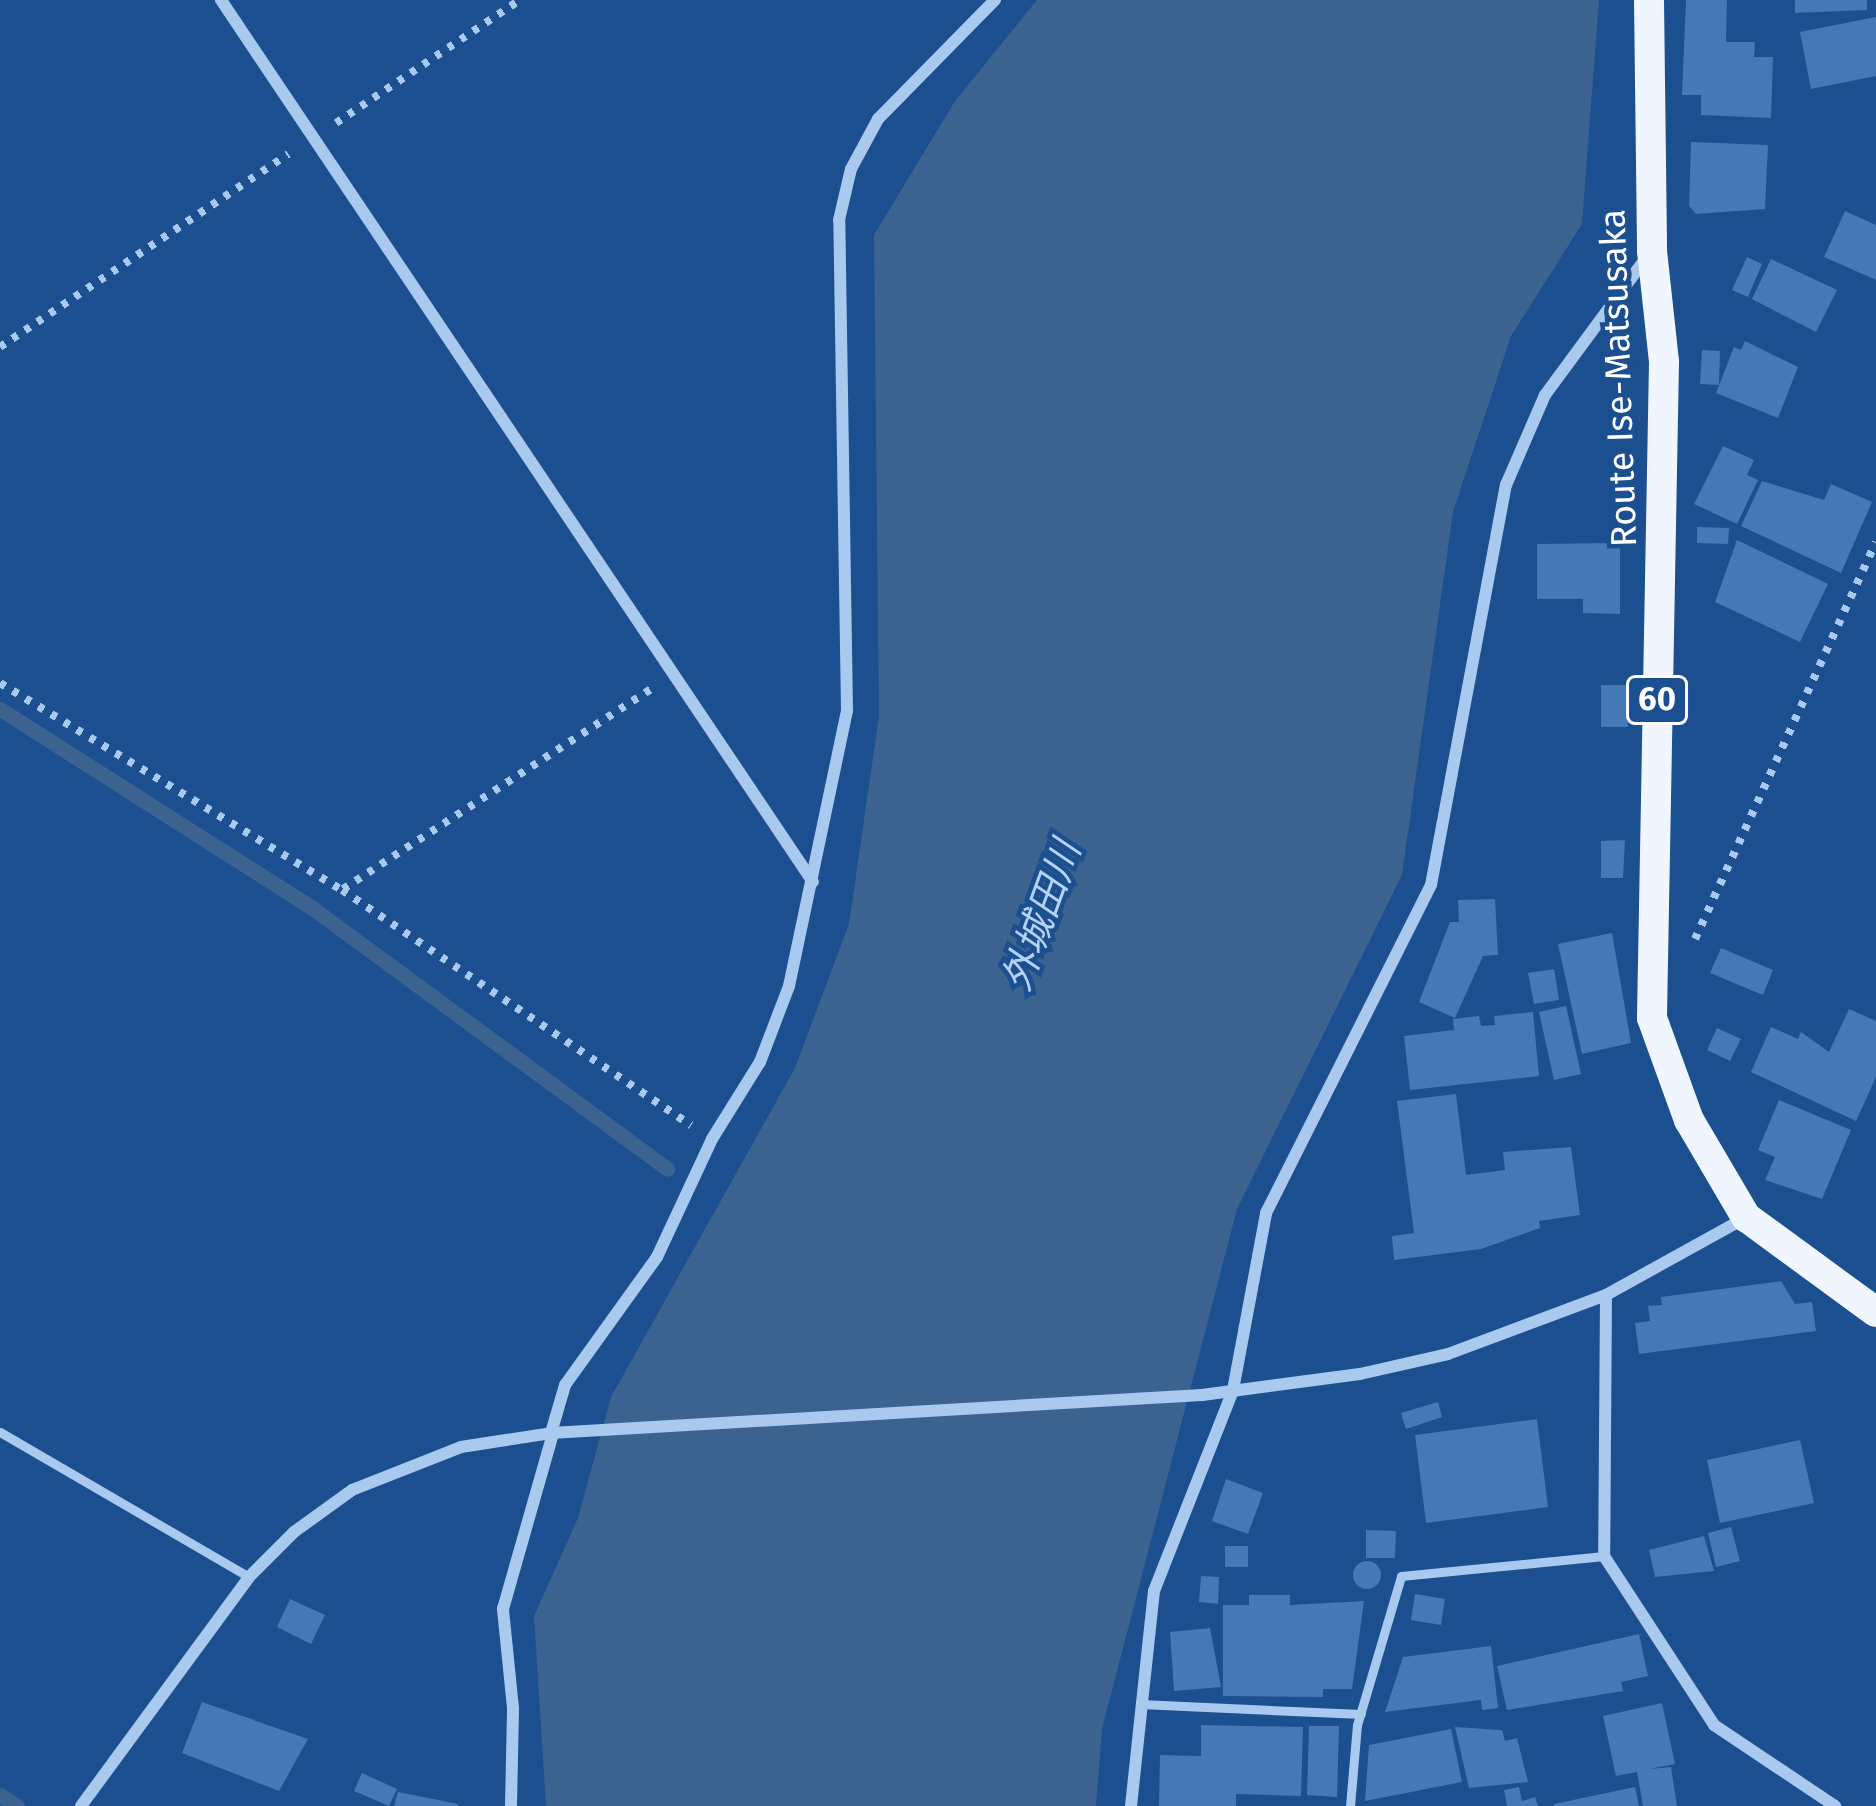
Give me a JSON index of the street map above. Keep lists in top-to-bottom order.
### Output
{
  "streets": {
    "main road": ["Route Ise-Matsusaka", "60"]
  },
  "water": ["外城田川"]
}
